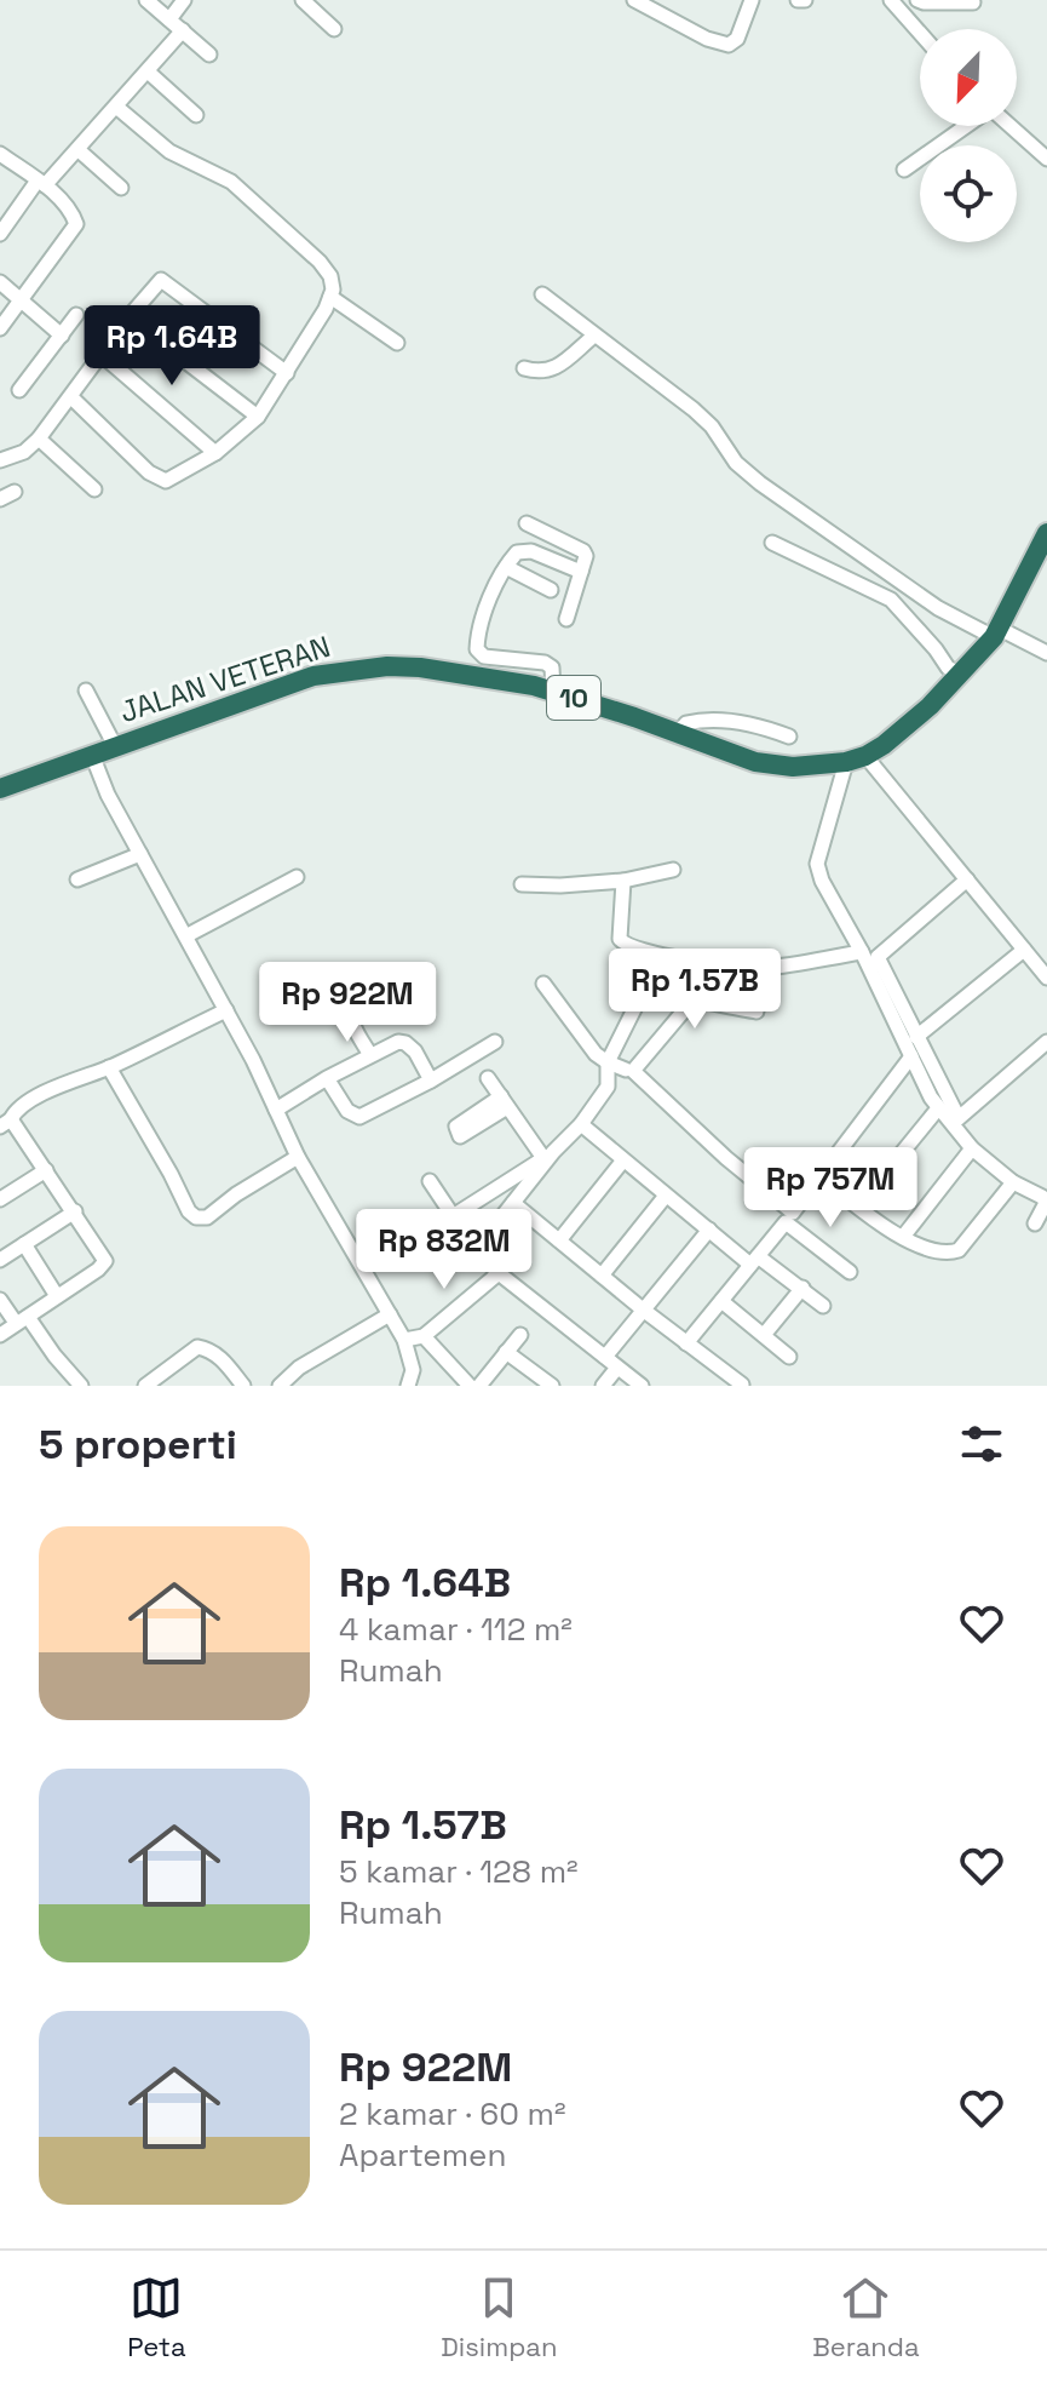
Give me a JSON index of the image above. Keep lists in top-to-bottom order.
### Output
{
  "streets": {
    "highway": ["JALAN VETERAN", "10"]
  },
  "north": "bottom left",
  "page": {
    "price": [
      "Rp 1.64B",
      "Rp 1.57B",
      "Rp 922M",
      "Rp 757M",
      "Rp 832M"
    ],
    "heading": "5 properti",
    "list": [
      {
        "name": "Rp 1.64B",
        "note": "4 kamar · 112 m² · Rumah"
      },
      {
        "name": "Rp 1.57B",
        "note": "5 kamar · 128 m² · Rumah"
      },
      {
        "name": "Rp 922M",
        "note": "2 kamar · 60 m² · Apartemen"
      }
    ],
    "tabs": ["Peta", "Disimpan", "Beranda"]
  }
}
